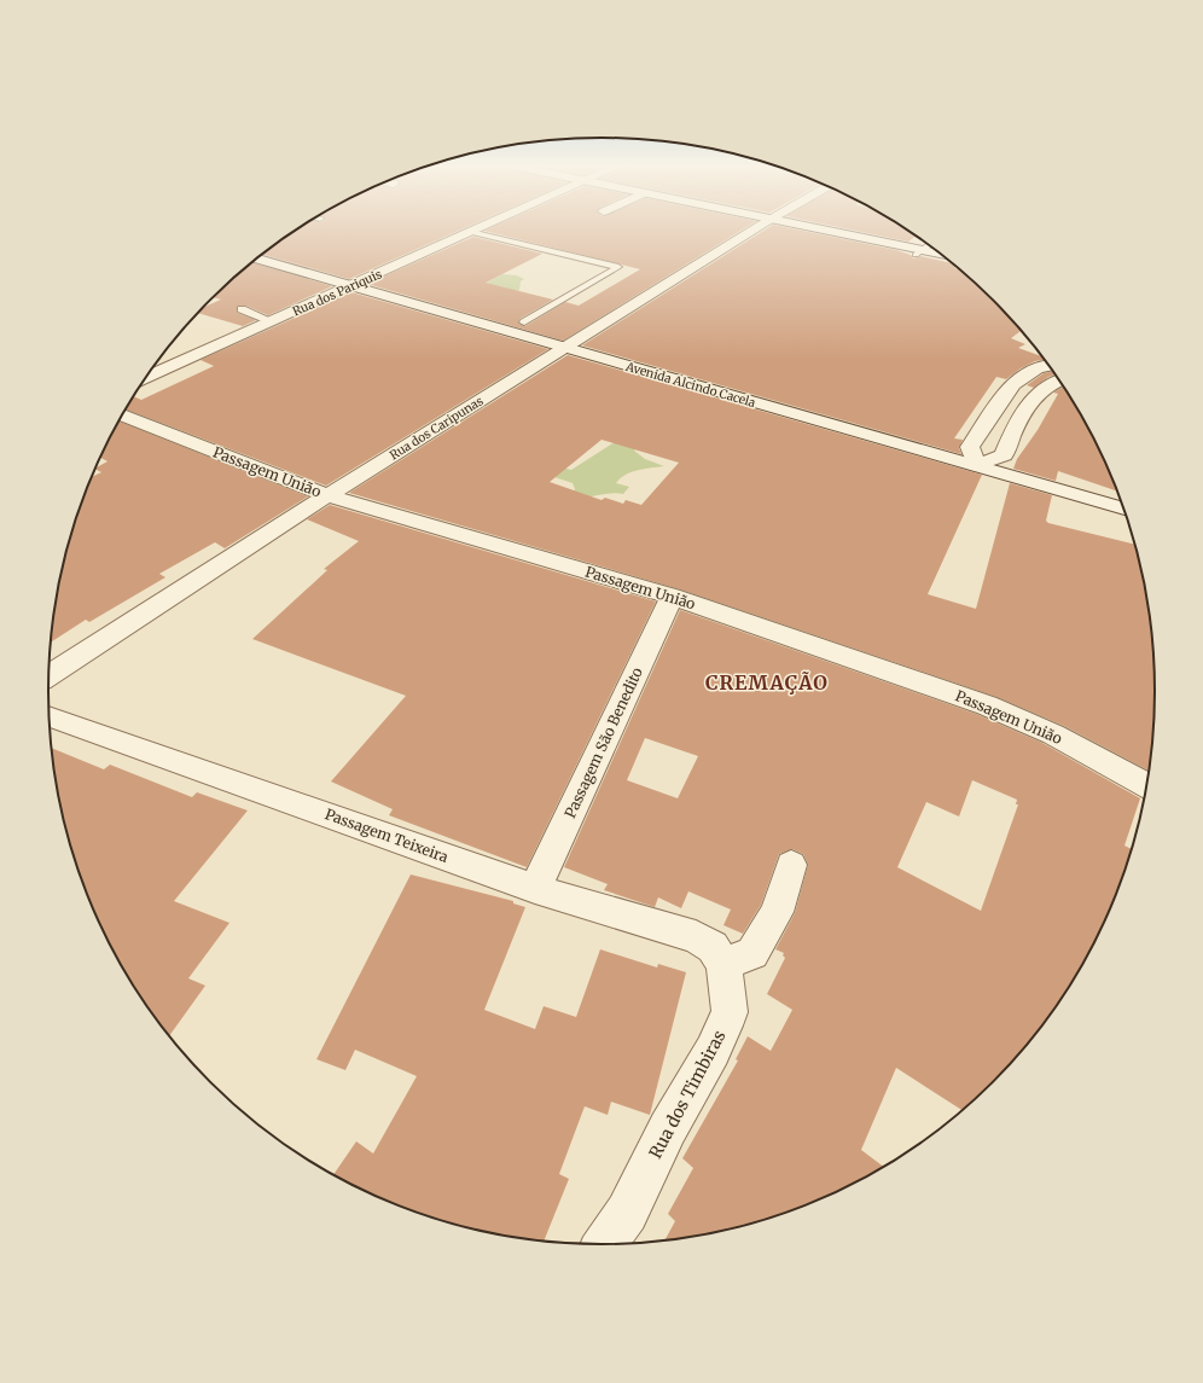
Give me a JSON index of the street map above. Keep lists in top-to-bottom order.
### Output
{
  "streets": {
    "street": [
      "Rua dos Pariquis",
      "Avenida Alcindo Cacela",
      "Rua dos Caripunas",
      "Passagem União",
      "Passagem São Benedito",
      "Passagem Teixeira",
      "Rua dos Timbiras"
    ]
  },
  "crossings": [
    ["Rua dos Pariquis", "Avenida Alcindo Cacela"],
    ["Avenida Alcindo Cacela", "Rua dos Caripunas"],
    ["Rua dos Caripunas", "Passagem União"],
    ["Passagem União", "Passagem São Benedito"],
    ["Passagem São Benedito", "Passagem Teixeira"],
    ["Passagem Teixeira", "Rua dos Timbiras"]
  ],
  "districts": ["CREMAÇÃO"]
}
